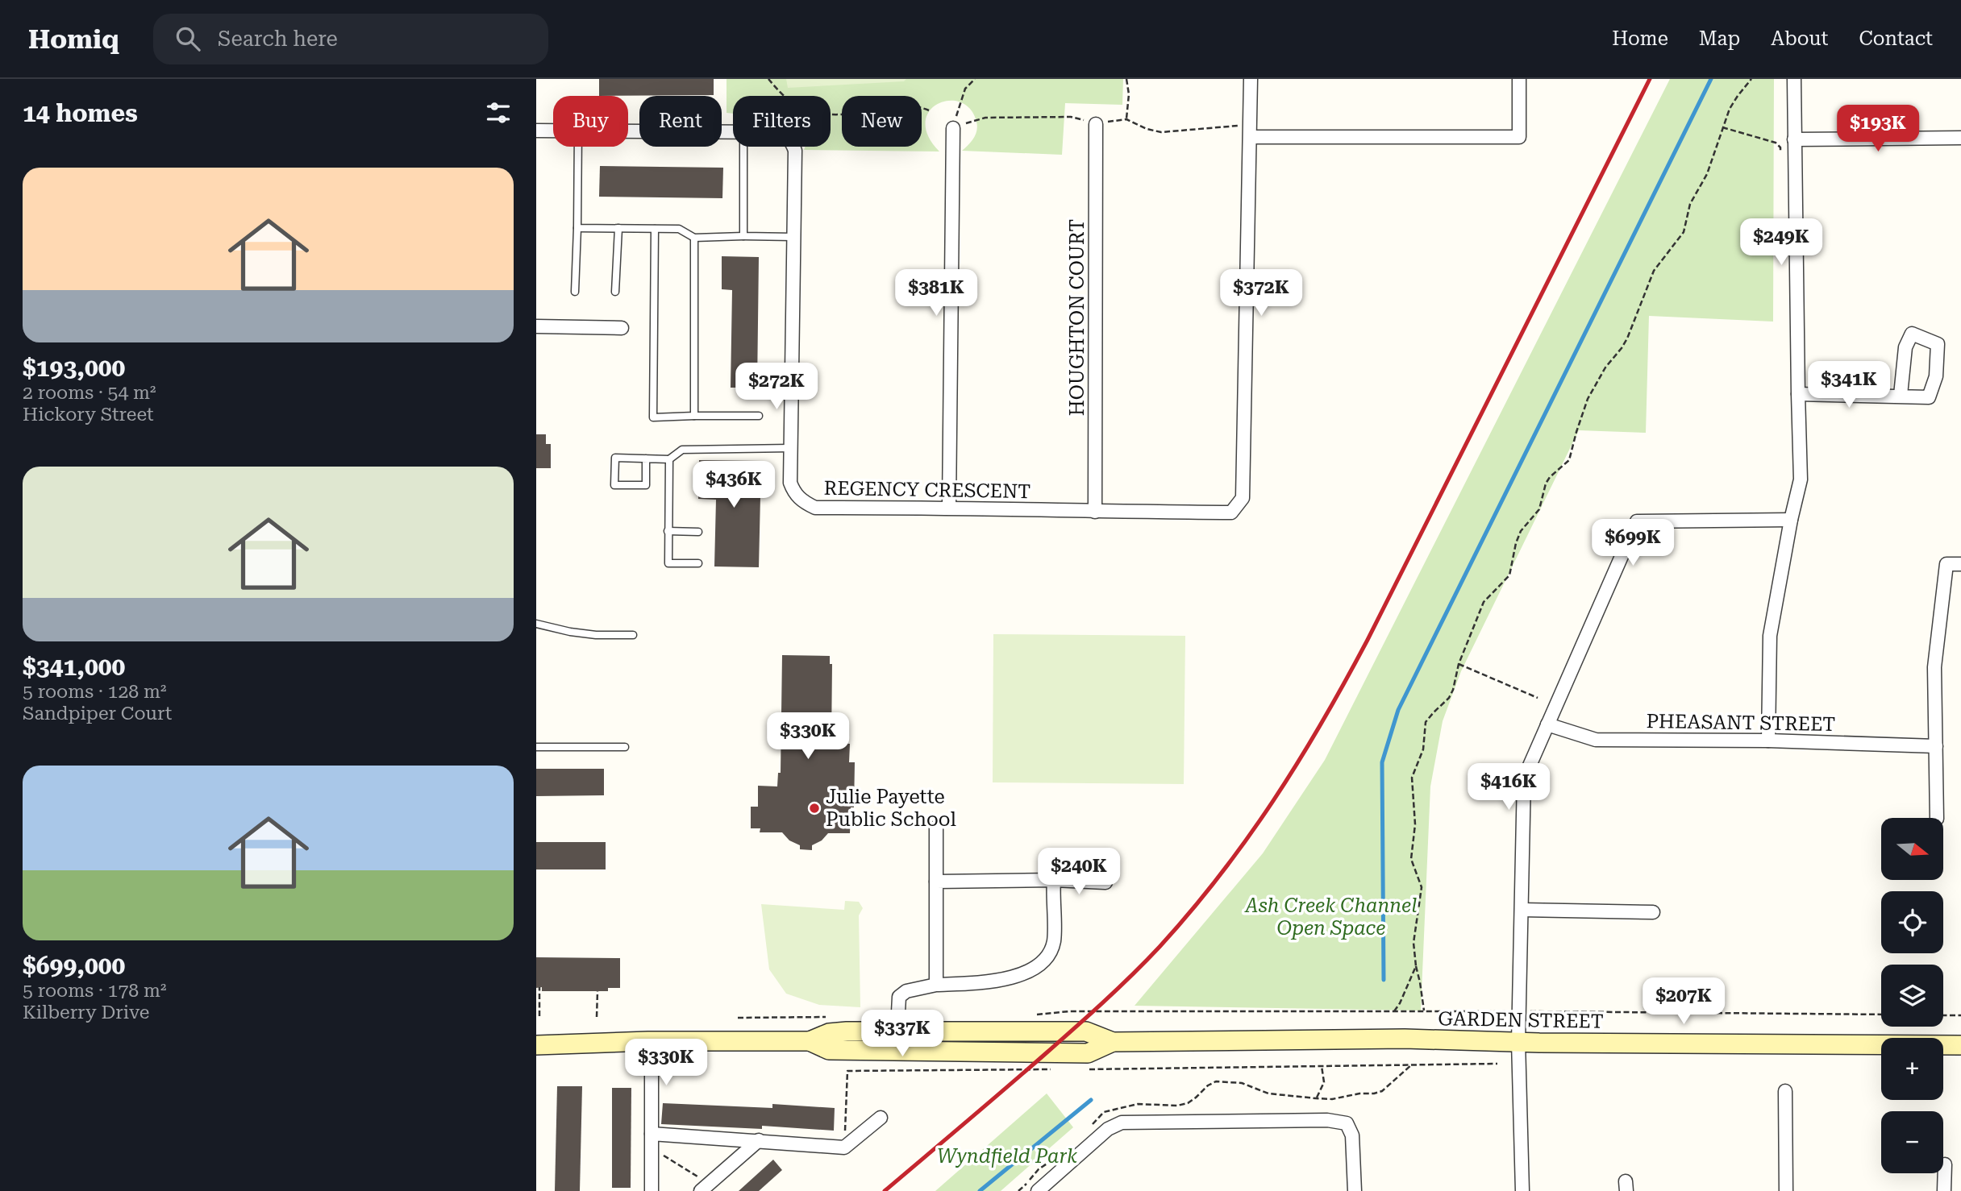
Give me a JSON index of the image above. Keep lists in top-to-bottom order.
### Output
{
  "streets": {
    "street": [
      "HOUGHTON COURT",
      "REGENCY CRESCENT",
      "PHEASANT STREET",
      "GARDEN STREET"
    ]
  },
  "crossings": [
    ["HOUGHTON COURT", "REGENCY CRESCENT"]
  ],
  "parks": ["Ash Creek Channel Open Space", "Wyndfield Park"],
  "places": ["Julie Payette Public School"],
  "north": "right",
  "page": {
    "header": "Homiq",
    "search": "Search here",
    "nav": [
      "Home",
      "Map",
      "About",
      "Contact"
    ],
    "heading": "14 homes",
    "chip": [
      "Buy",
      "Rent",
      "Filters",
      "New"
    ],
    "price": [
      "$193K",
      "$249K",
      "$381K",
      "$372K",
      "$341K",
      "$272K",
      "$436K",
      "$699K",
      "$330K",
      "$416K",
      "$240K",
      "$207K",
      "$337K",
      "$330K"
    ],
    "list": [
      {
        "name": "$193,000",
        "note": "2 rooms · 54 m² · Hickory Street"
      },
      {
        "name": "$341,000",
        "note": "5 rooms · 128 m² · Sandpiper Court"
      },
      {
        "name": "$699,000",
        "note": "5 rooms · 178 m² · Kilberry Drive"
      }
    ],
    "map_buttons": ["+", "−"]
  }
}
